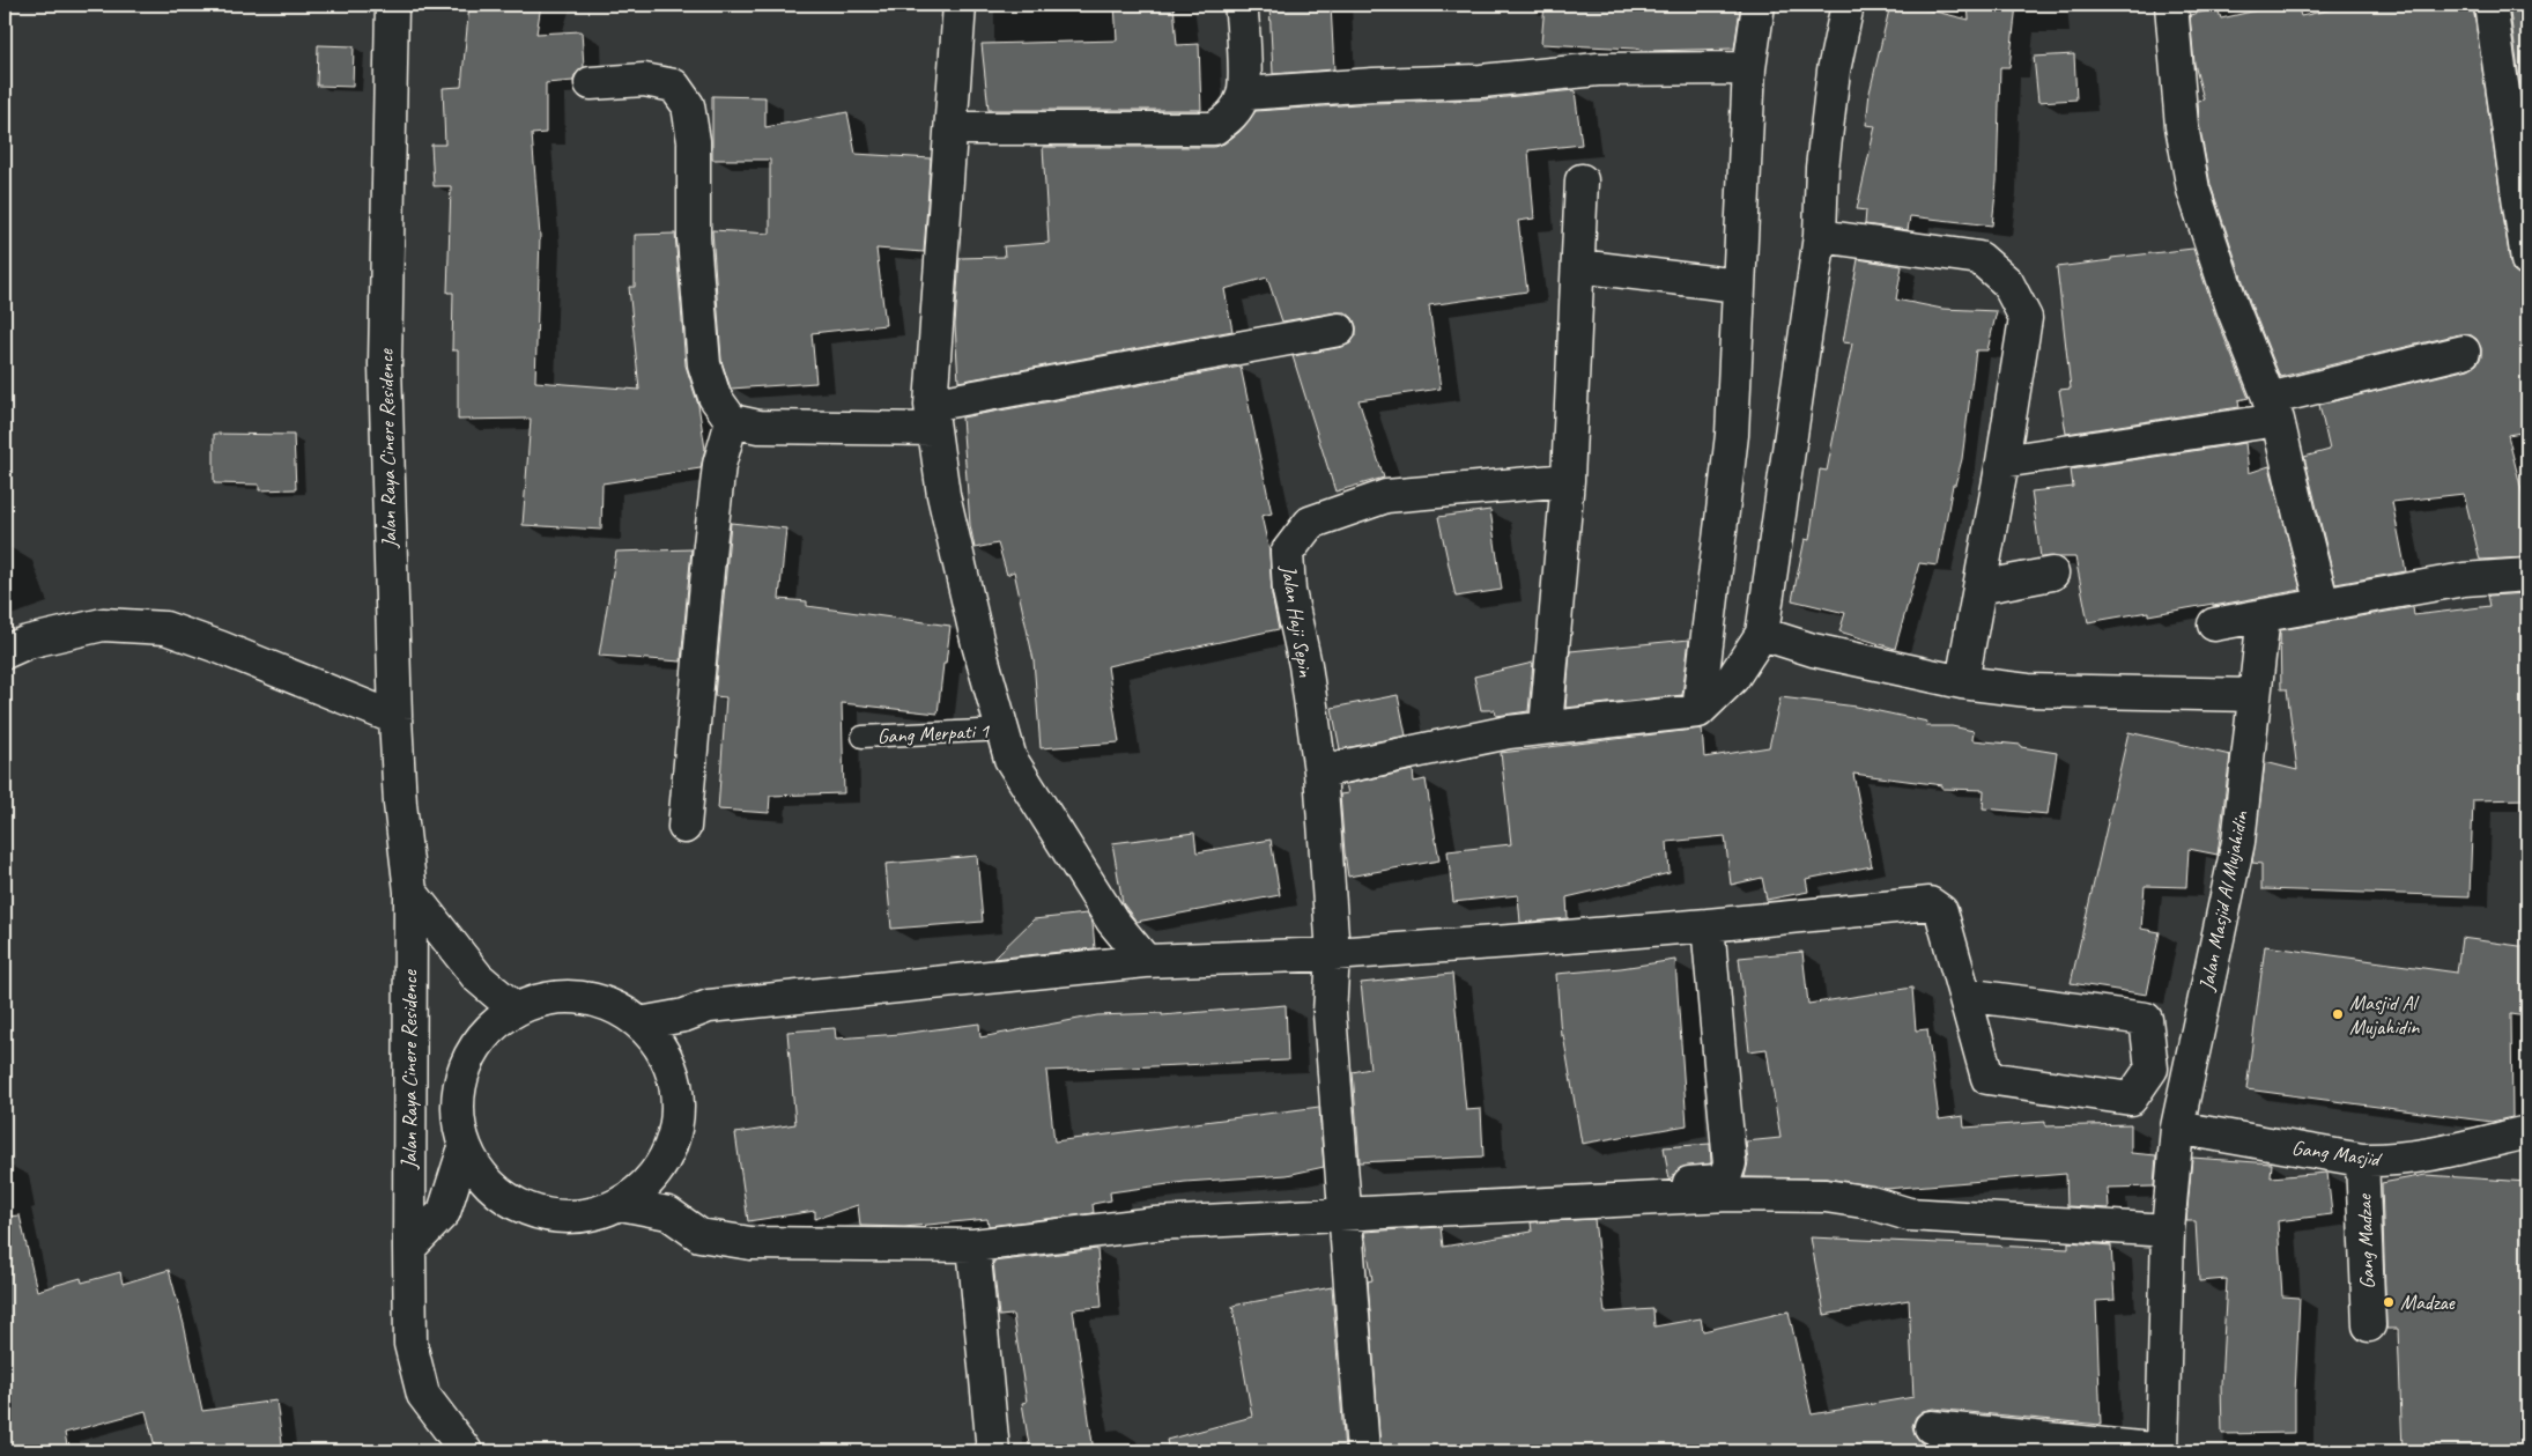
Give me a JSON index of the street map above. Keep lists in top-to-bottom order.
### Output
{
  "streets": {
    "street": [
      "Jalan Raya Cinere Residence",
      "Jalan Haji Sepin",
      "Jalan Masjid Al Mujahidin",
      "Gang Masjid",
      "Gang Madzae"
    ],
    "lane": ["Gang Merpati 1"]
  },
  "crossings": [
    ["Jalan Masjid Al Mujahidin", "Gang Masjid"],
    ["Gang Masjid", "Gang Madzae"]
  ],
  "places": ["Masjid Al Mujahidin", "Madzae"]
}
